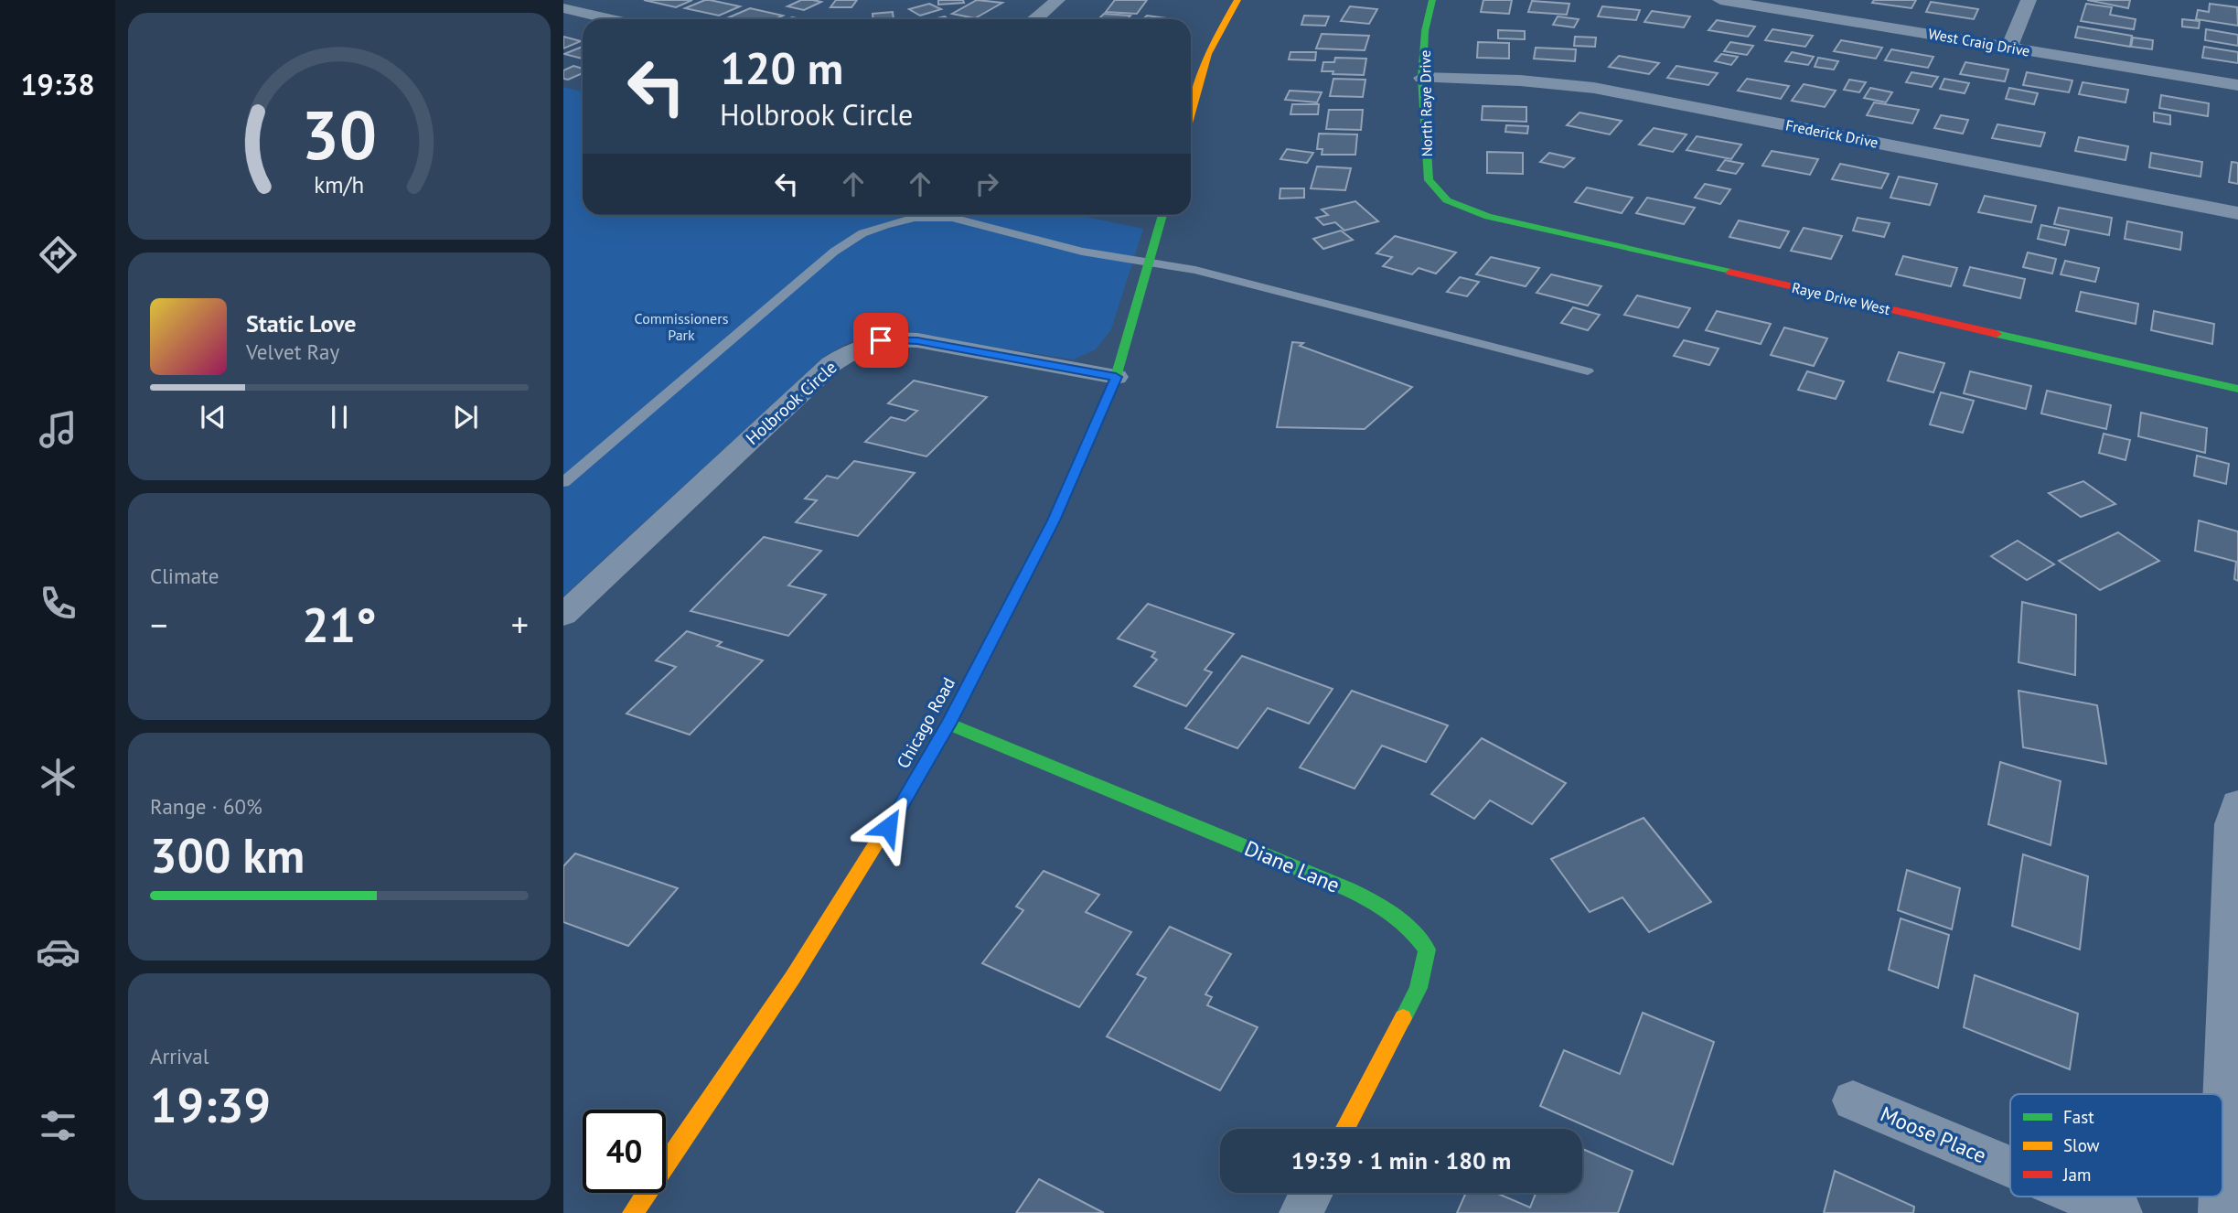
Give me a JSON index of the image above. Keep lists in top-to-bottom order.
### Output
{
  "streets": {
    "street": [
      "West Craig Drive",
      "North Raye Drive",
      "Frederick Drive",
      "Raye Drive West",
      "Holbrook Circle",
      "Chicago Road",
      "Diane Lane",
      "Moose Place"
    ]
  },
  "crossings": [
    ["North Raye Drive", "Frederick Drive"],
    ["North Raye Drive", "Raye Drive West"],
    ["Holbrook Circle", "Chicago Road"],
    ["Chicago Road", "Diane Lane"]
  ],
  "parks": ["Commissioners Park"],
  "legend": ["Fast", "Slow", "Jam"],
  "page": {
    "tabs": "19:38",
    "turn": ["120 m", "Holbrook Circle"],
    "song": ["Static Love", "Velvet Ray"],
    "tile": [
      "Climate",
      ["Range · 60%", "300 km"],
      ["Arrival", "19:39"]
    ],
    "heat": ["−", "21°", "+"],
    "limit": "40",
    "trip": "19:39 · 1 min · 180 m",
    "gauge": ["30", "km/h"]
  }
}
